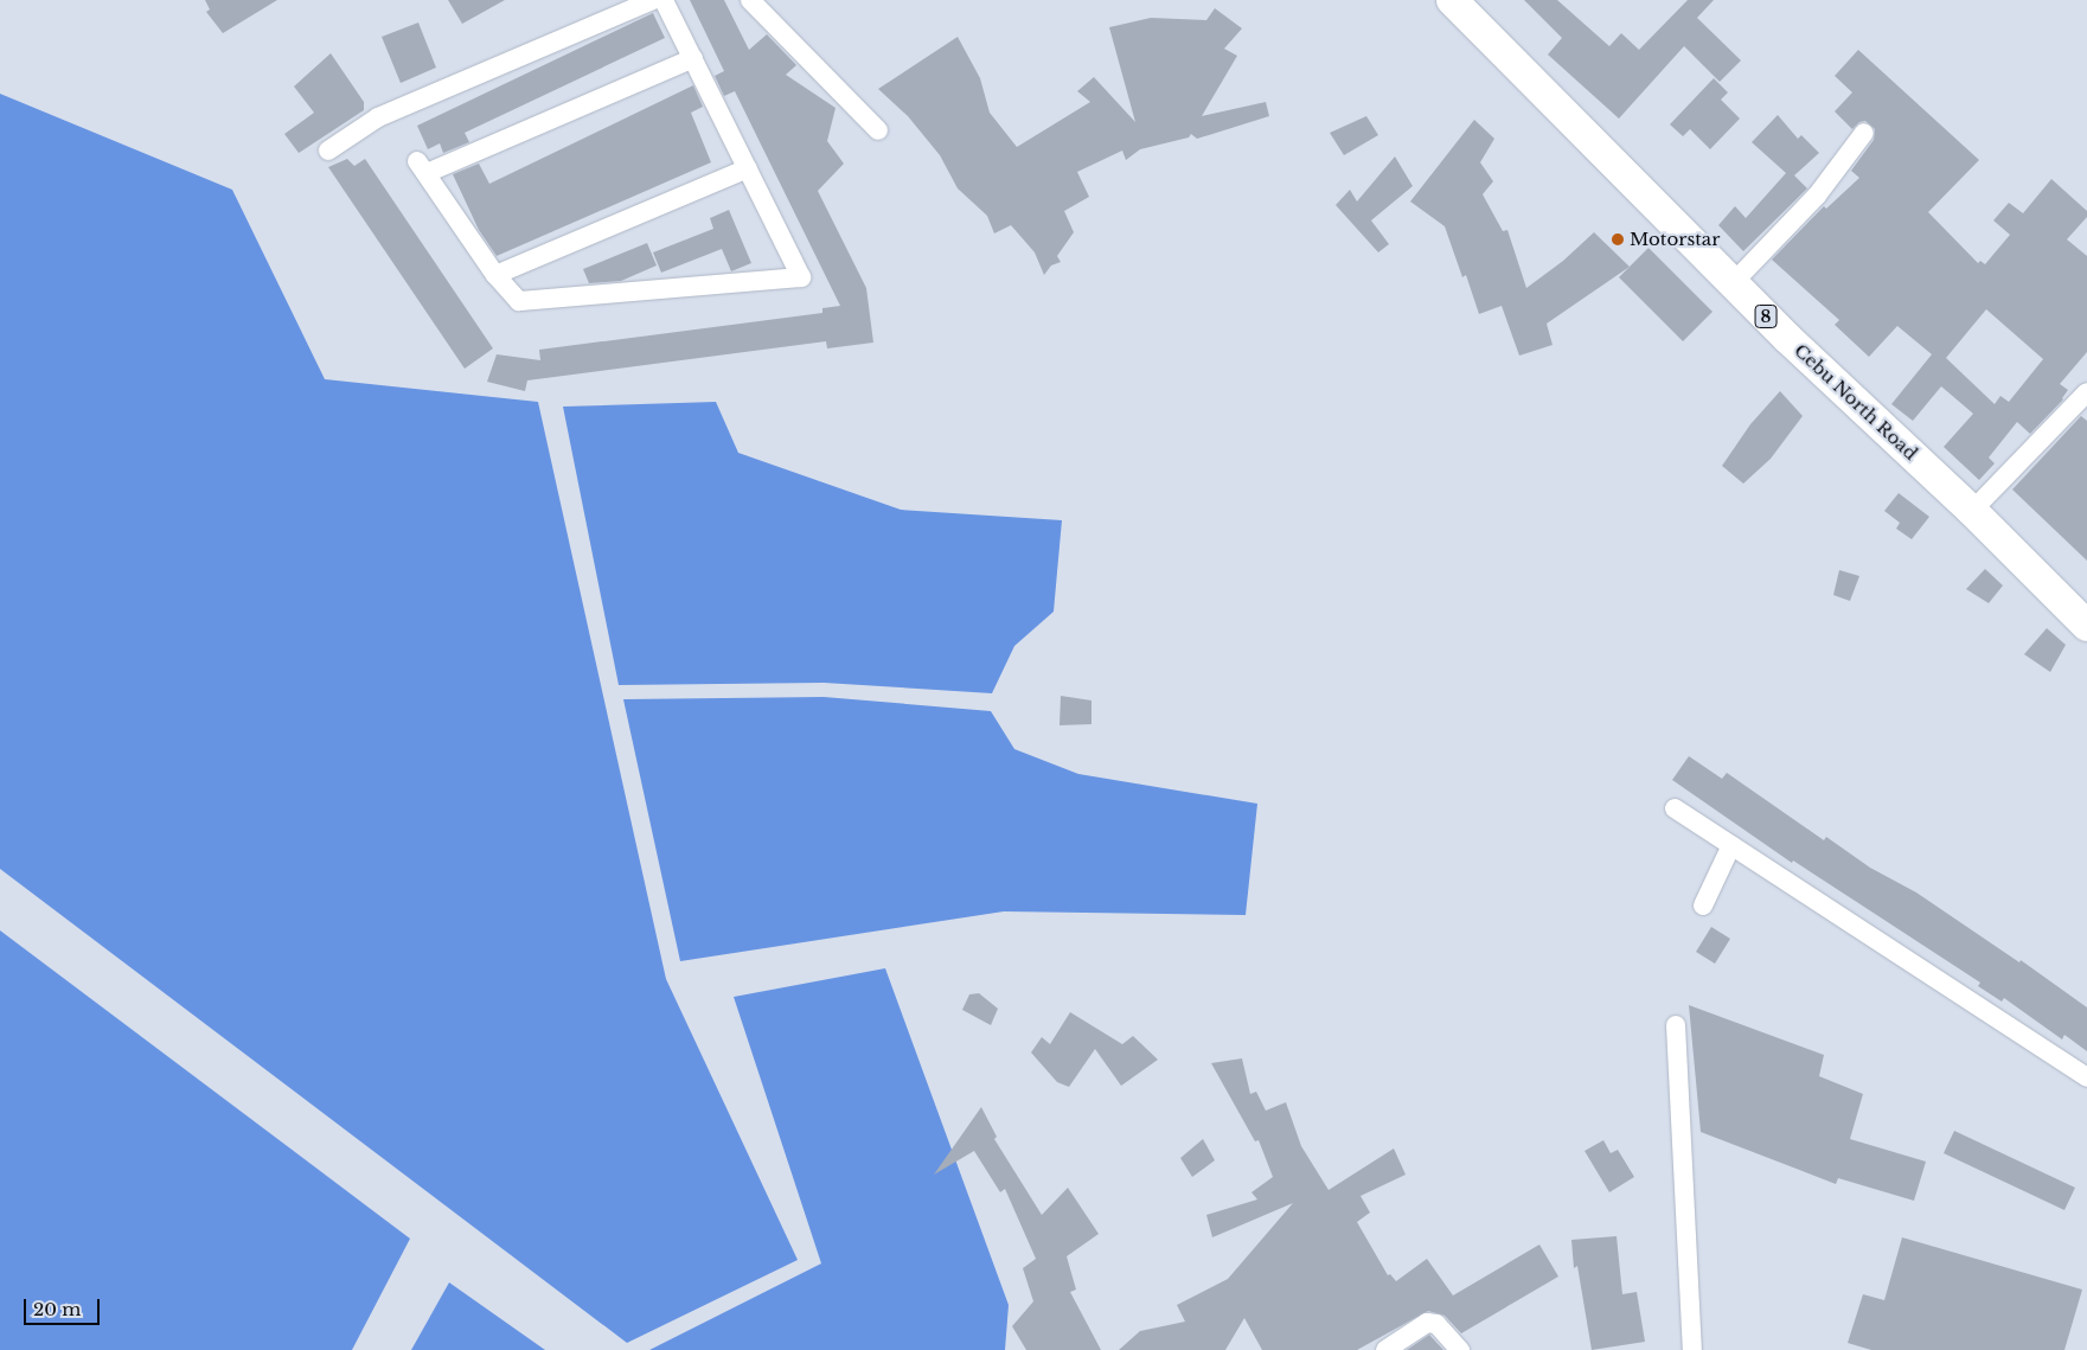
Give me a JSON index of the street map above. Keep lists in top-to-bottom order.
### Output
{
  "streets": {
    "main road": ["8", "Cebu North Road"]
  },
  "places": ["Motorstar"],
  "scale_bar": "20 m"
}
